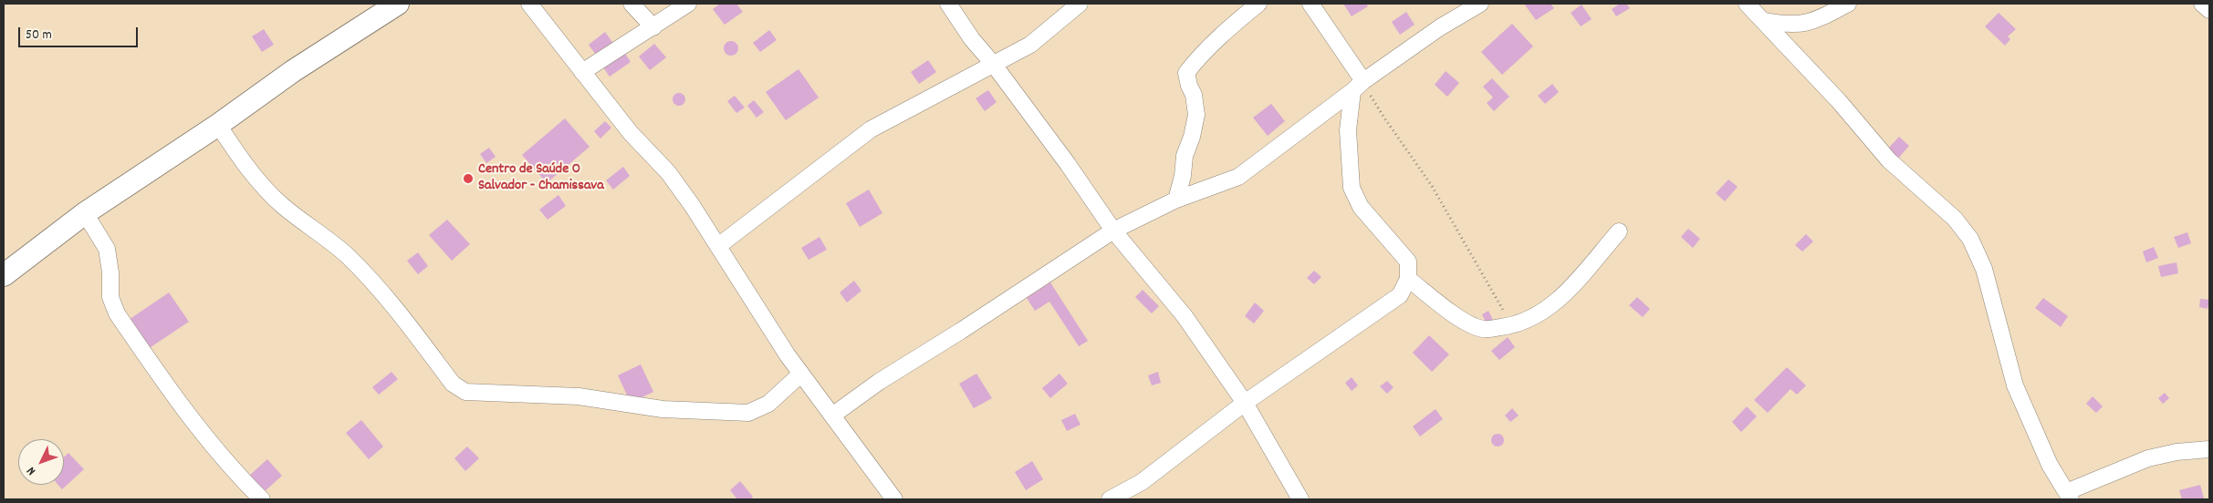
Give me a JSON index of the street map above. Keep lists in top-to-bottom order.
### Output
{
  "places": ["Centro de Saúde O Salvador - Chamissava"],
  "scale_bar": "50 m",
  "north": "bottom left"
}
